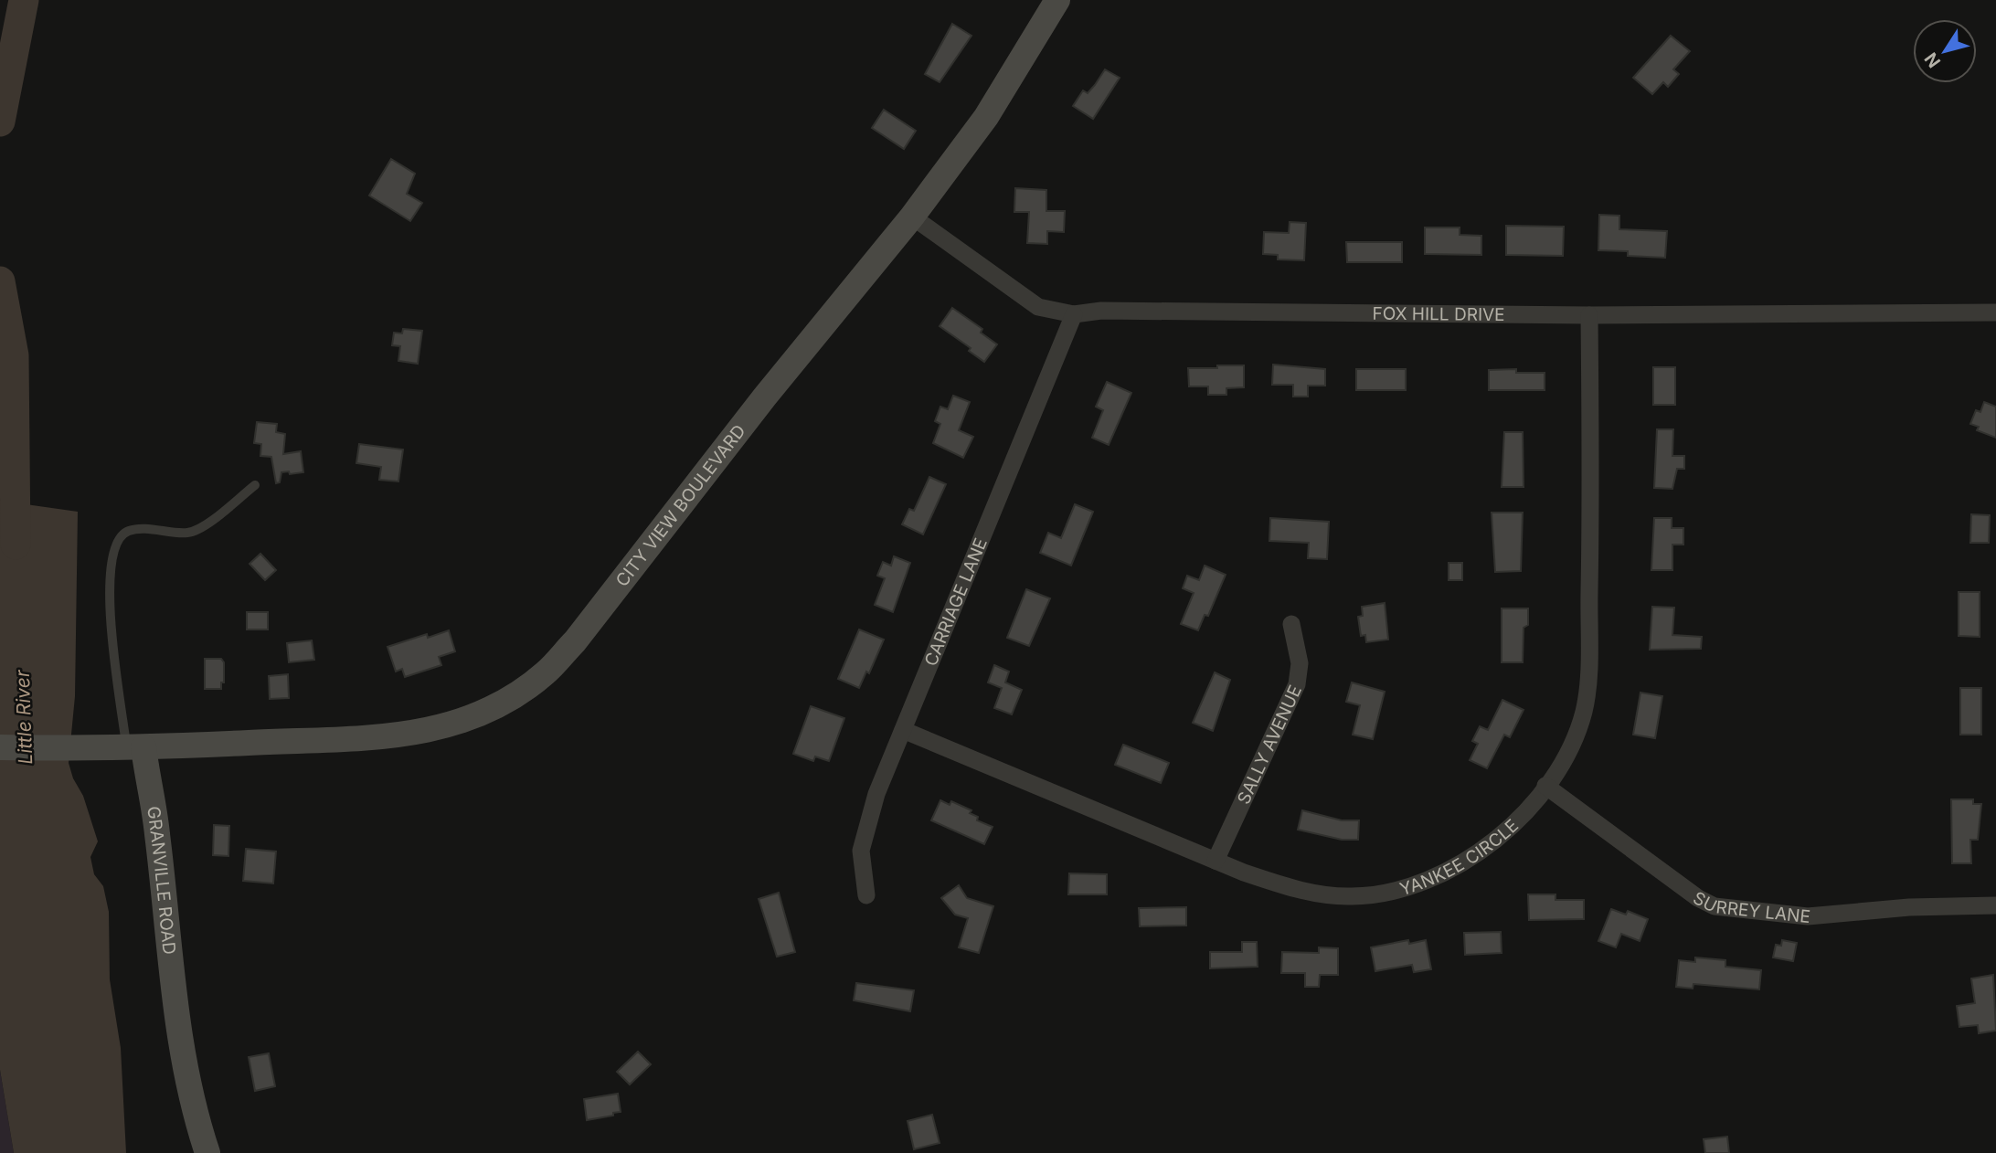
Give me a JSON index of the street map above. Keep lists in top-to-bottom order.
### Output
{
  "streets": {
    "street": [
      "FOX HILL DRIVE",
      "CITY VIEW BOULEVARD",
      "CARRIAGE LANE",
      "SALLY AVENUE",
      "YANKEE CIRCLE",
      "GRANVILLE ROAD",
      "SURREY LANE"
    ]
  },
  "crossings": [
    ["FOX HILL DRIVE", "CITY VIEW BOULEVARD"],
    ["FOX HILL DRIVE", "CARRIAGE LANE"],
    ["FOX HILL DRIVE", "YANKEE CIRCLE"],
    ["CITY VIEW BOULEVARD", "GRANVILLE ROAD"],
    ["CARRIAGE LANE", "YANKEE CIRCLE"],
    ["SALLY AVENUE", "YANKEE CIRCLE"],
    ["YANKEE CIRCLE", "SURREY LANE"]
  ],
  "water": ["Little River"],
  "north": "bottom left"
}
